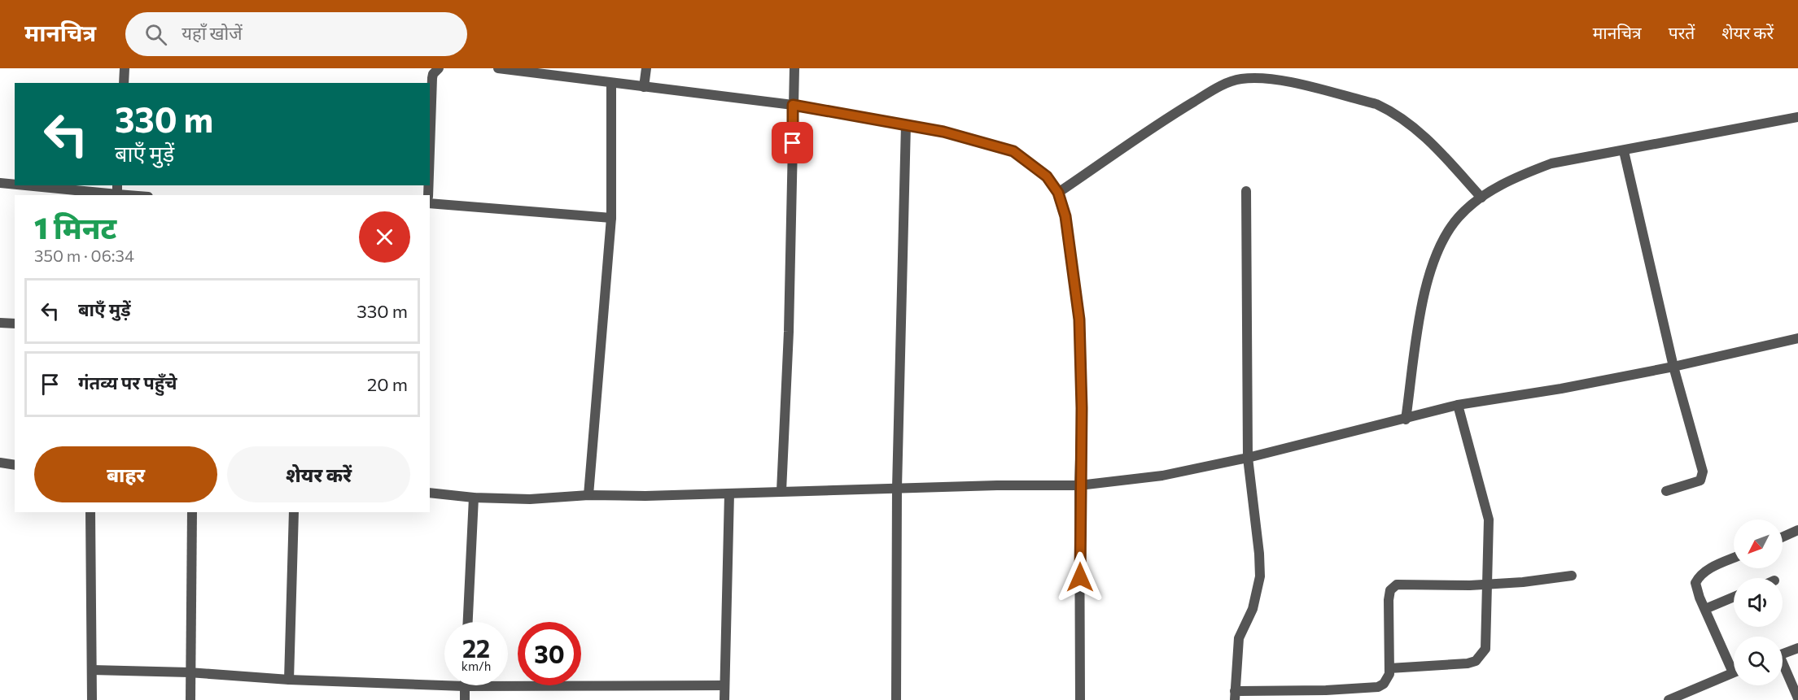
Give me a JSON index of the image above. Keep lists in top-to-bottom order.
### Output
{
  "north": "bottom left",
  "page": {
    "header": "मानचित्र",
    "search": "यहाँ खोजें",
    "nav": ["मानचित्र", "परतें", "शेयर करें"],
    "turn": ["330 m", "बाएँ मुड़ें"],
    "heading": ["1 मिनट", "350 m · 06:34"],
    "list": [
      {
        "name": "बाएँ मुड़ें",
        "value": "330 m"
      },
      {
        "name": "गंतव्य पर पहुँचे",
        "value": "20 m"
      }
    ],
    "buttons": ["बाहर", "शेयर करें"],
    "speed": "22 km/h",
    "limit": "30"
  }
}
